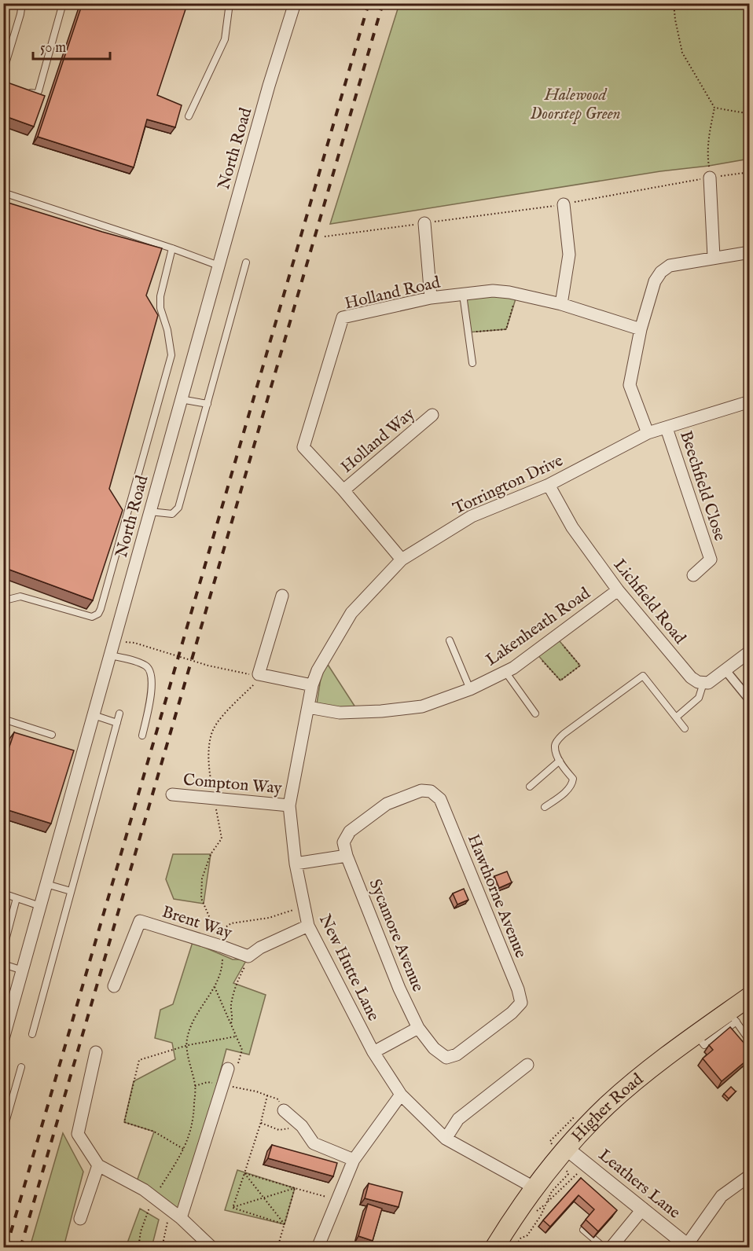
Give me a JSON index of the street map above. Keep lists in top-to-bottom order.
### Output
{
  "streets": {
    "highway": ["Higher Road"],
    "street": [
      "North Road",
      "Holland Road",
      "Holland Way",
      "Torrington Drive",
      "Beechfield Close",
      "Lichfield Road",
      "Lakenheath Road",
      "Compton Way",
      "Hawthorne Avenue",
      "Brent Way",
      "Sycamore Avenue",
      "New Hutte Lane",
      "Leathers Lane"
    ]
  },
  "crossings": [
    ["Holland Road", "Holland Way"],
    ["Holland Road", "Torrington Drive"],
    ["Torrington Drive", "Beechfield Close"],
    ["Torrington Drive", "Lichfield Road"],
    ["Torrington Drive", "New Hutte Lane"],
    ["Lichfield Road", "Lakenheath Road"],
    ["Lakenheath Road", "New Hutte Lane"],
    ["Compton Way", "New Hutte Lane"],
    ["Hawthorne Avenue", "Sycamore Avenue"],
    ["Brent Way", "New Hutte Lane"],
    ["New Hutte Lane", "Higher Road"],
    ["Higher Road", "Leathers Lane"]
  ],
  "parks": ["Halewood Doorstep Green"],
  "scale_bar": "50 m"
}
